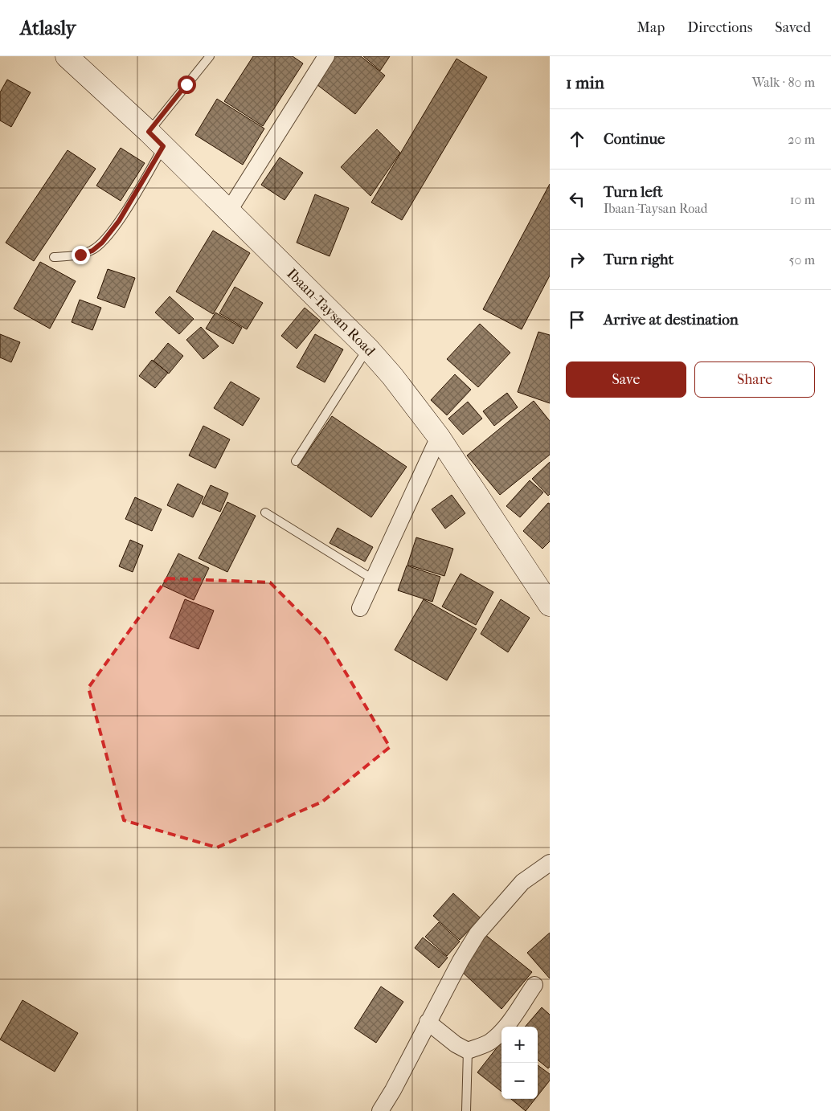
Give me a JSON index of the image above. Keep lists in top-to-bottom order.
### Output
{
  "streets": {
    "main road": ["Ibaan-Taysan Road"]
  },
  "page": {
    "header": "Atlasly",
    "nav": ["Map", "Directions", "Saved"],
    "heading": ["1 min", "Walk · 80 m"],
    "list": [
      ["Continue", "20 m"],
      ["Turn left", "Ibaan-Taysan Road", "10 m"],
      ["Turn right", "50 m"],
      "Arrive at destination"
    ],
    "buttons": ["Save", "Share"],
    "map_buttons": ["+", "−"]
  }
}
